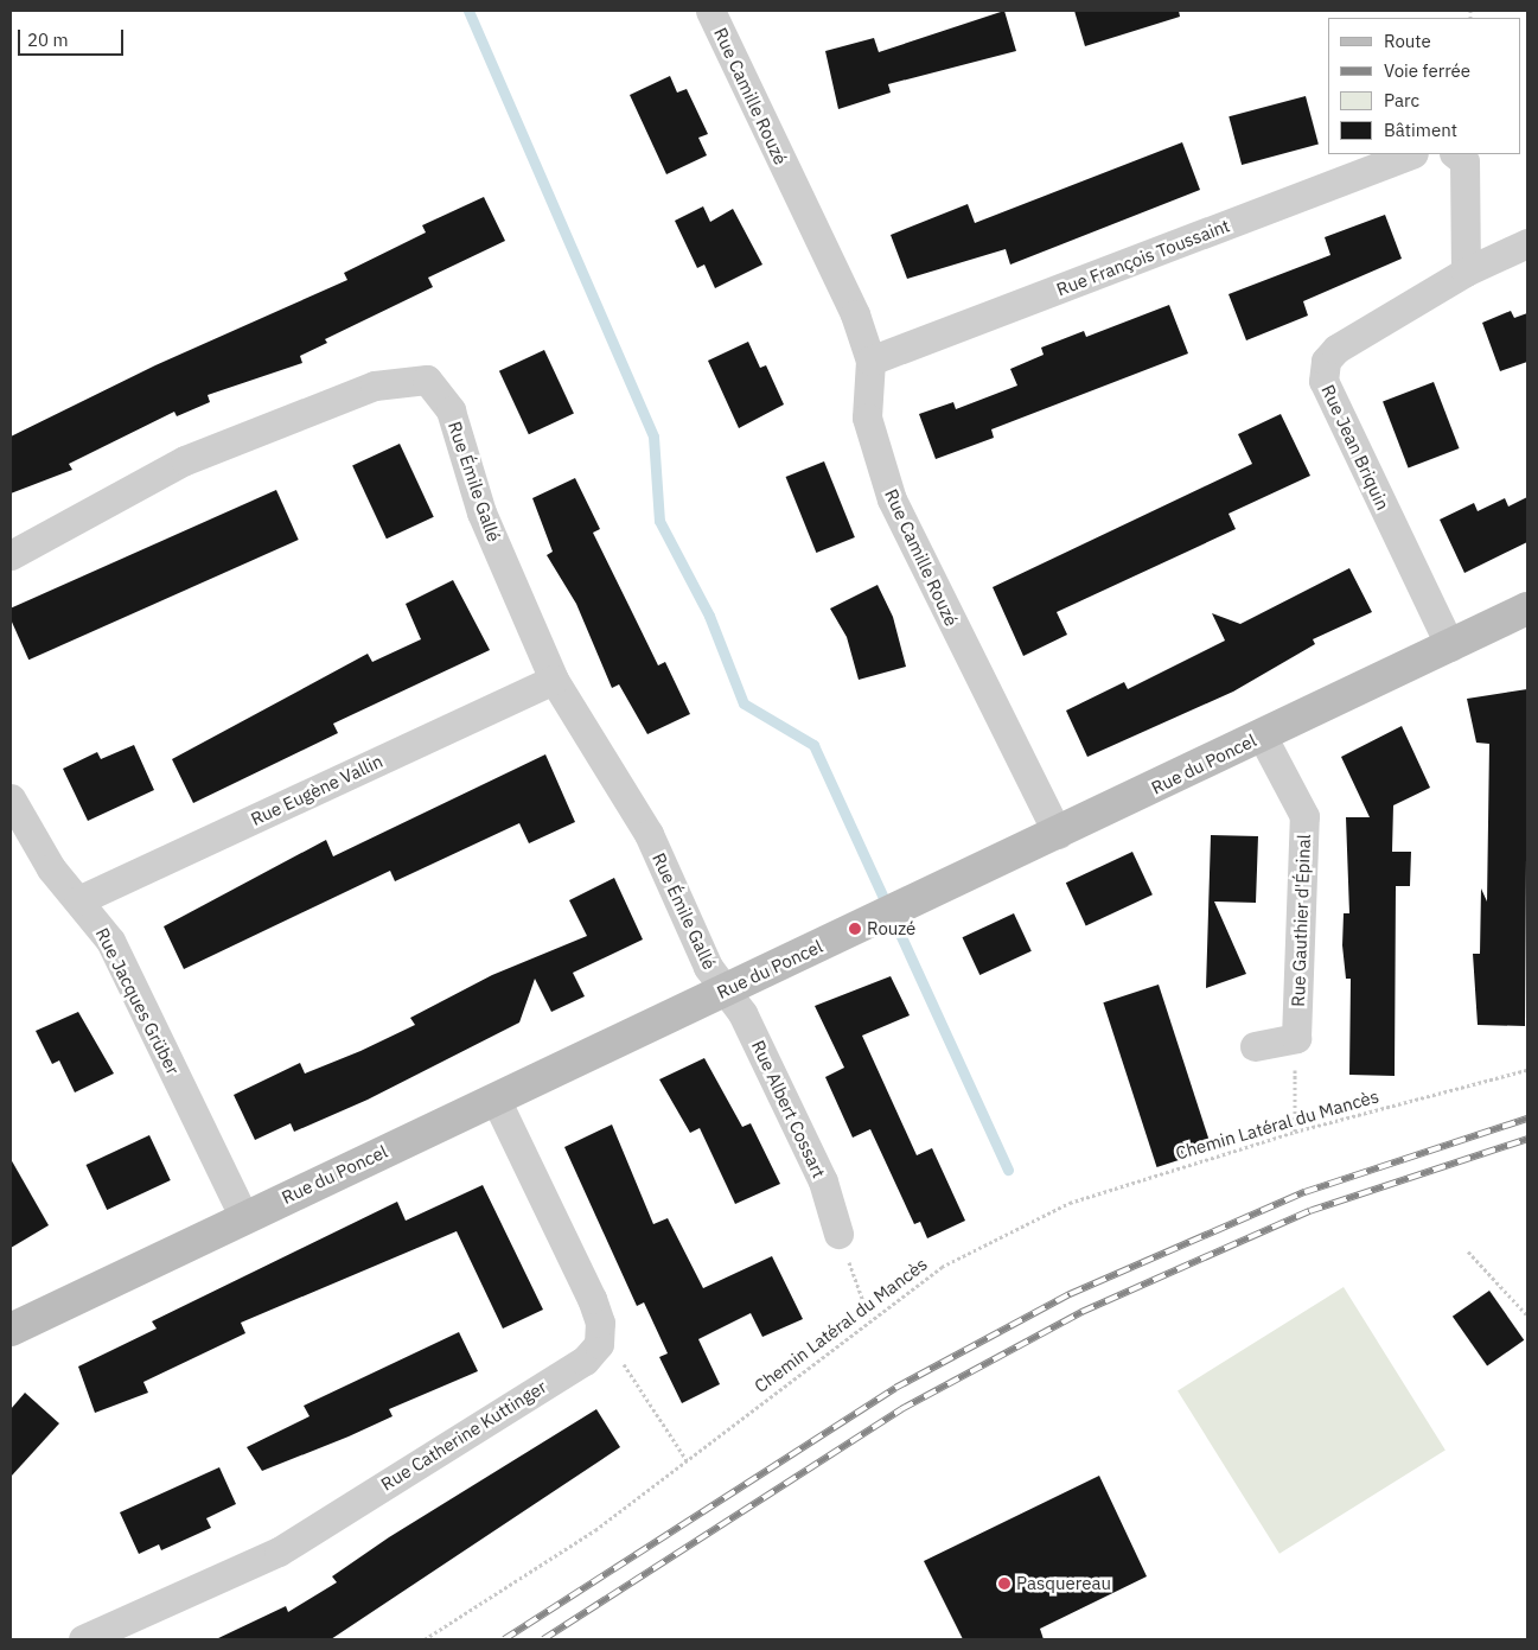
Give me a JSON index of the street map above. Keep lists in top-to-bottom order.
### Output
{
  "streets": {
    "street": [
      "Rue Camille Rouzé",
      "Rue François Toussaint",
      "Rue Jean Briquin",
      "Rue Émile Gallé",
      "Rue du Poncel",
      "Rue Eugène Vallin",
      "Rue Gauthier d'Épinal",
      "Rue Jacques Grüber",
      "Rue Albert Cossart",
      "Rue Catherine Kuttinger"
    ],
    "path": ["Chemin Latéral du Mancès"]
  },
  "crossings": [
    ["Rue Camille Rouzé", "Rue François Toussaint"],
    ["Rue Camille Rouzé", "Rue du Poncel"],
    ["Rue Jean Briquin", "Rue du Poncel"],
    ["Rue Émile Gallé", "Rue du Poncel"],
    ["Rue Émile Gallé", "Rue Eugène Vallin"],
    ["Rue Émile Gallé", "Rue Albert Cossart"],
    ["Rue du Poncel", "Rue Gauthier d'Épinal"],
    ["Rue du Poncel", "Rue Jacques Grüber"],
    ["Rue du Poncel", "Rue Albert Cossart"],
    ["Rue Eugène Vallin", "Rue Jacques Grüber"]
  ],
  "places": ["Rouzé", "Pasquereau"],
  "legend": [
    "Route",
    "Voie ferrée",
    "Parc",
    "Bâtiment"
  ],
  "scale_bar": "20 m"
}
